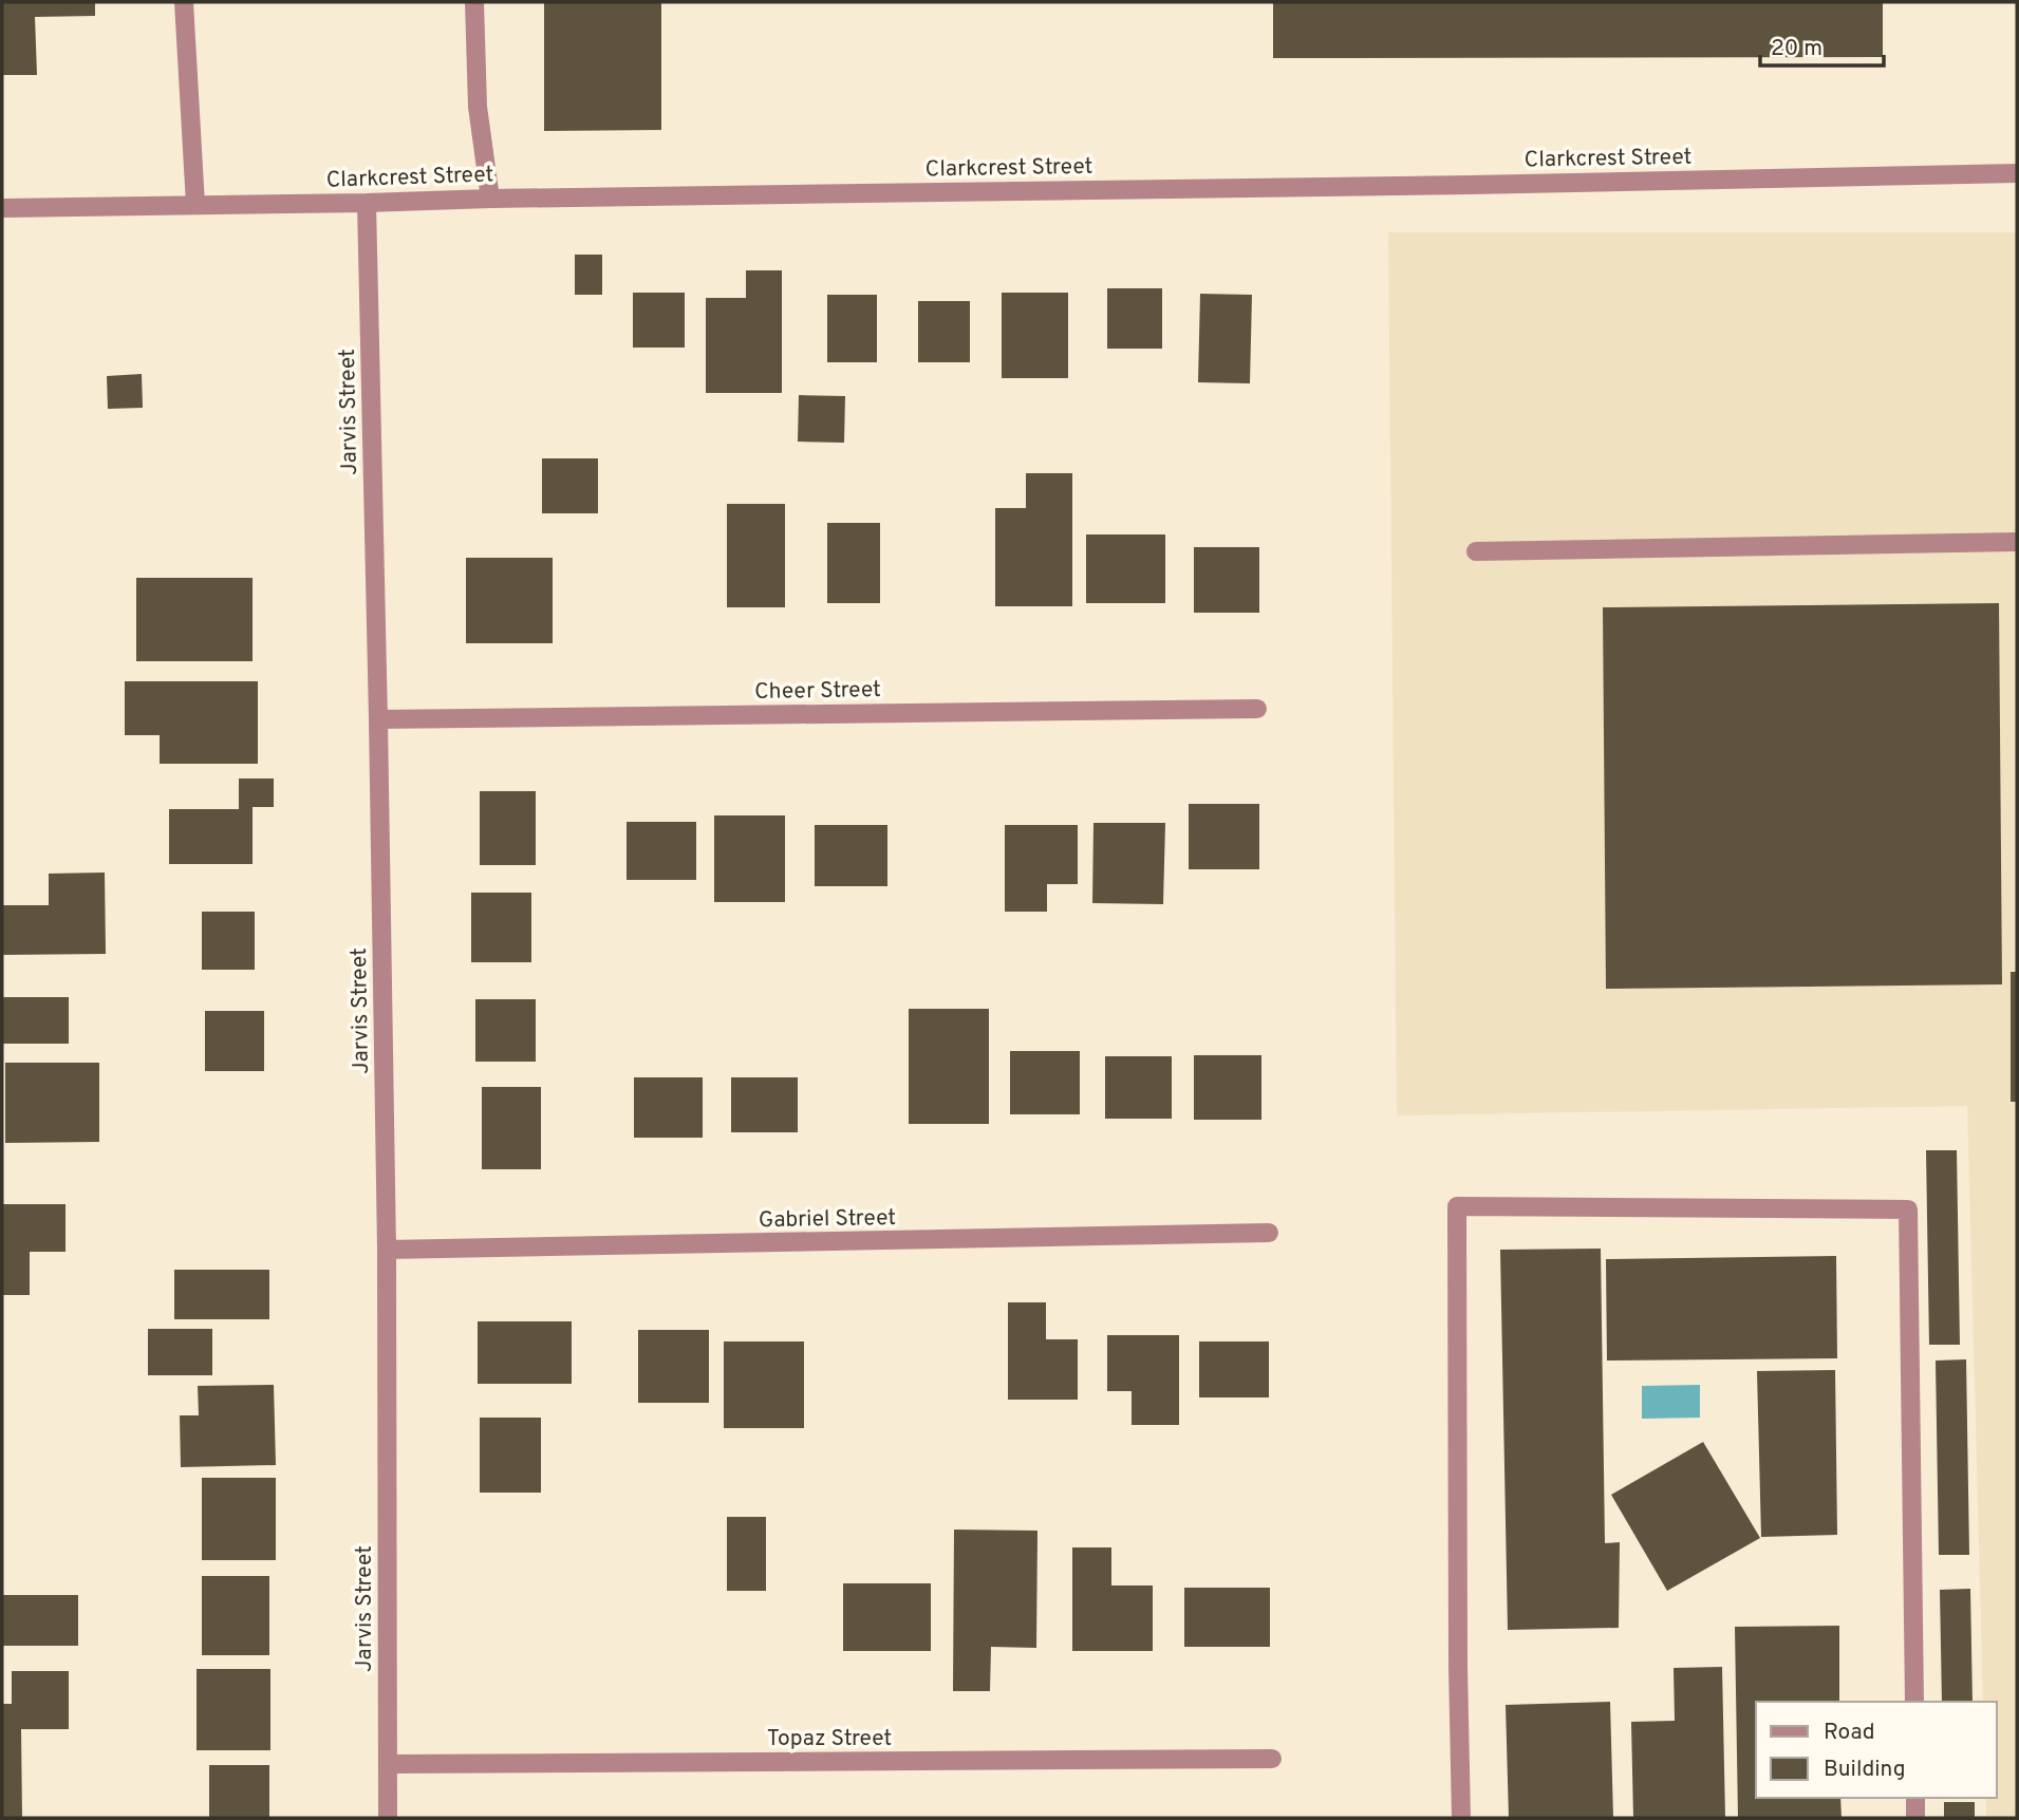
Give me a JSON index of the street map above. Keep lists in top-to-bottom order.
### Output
{
  "streets": {
    "street": [
      "Clarkcrest Street",
      "Jarvis Street",
      "Cheer Street",
      "Gabriel Street",
      "Topaz Street"
    ]
  },
  "crossings": [
    ["Clarkcrest Street", "Jarvis Street"],
    ["Jarvis Street", "Cheer Street"],
    ["Jarvis Street", "Gabriel Street"],
    ["Jarvis Street", "Topaz Street"]
  ],
  "legend": ["Road", "Building"],
  "scale_bar": "20 m"
}
